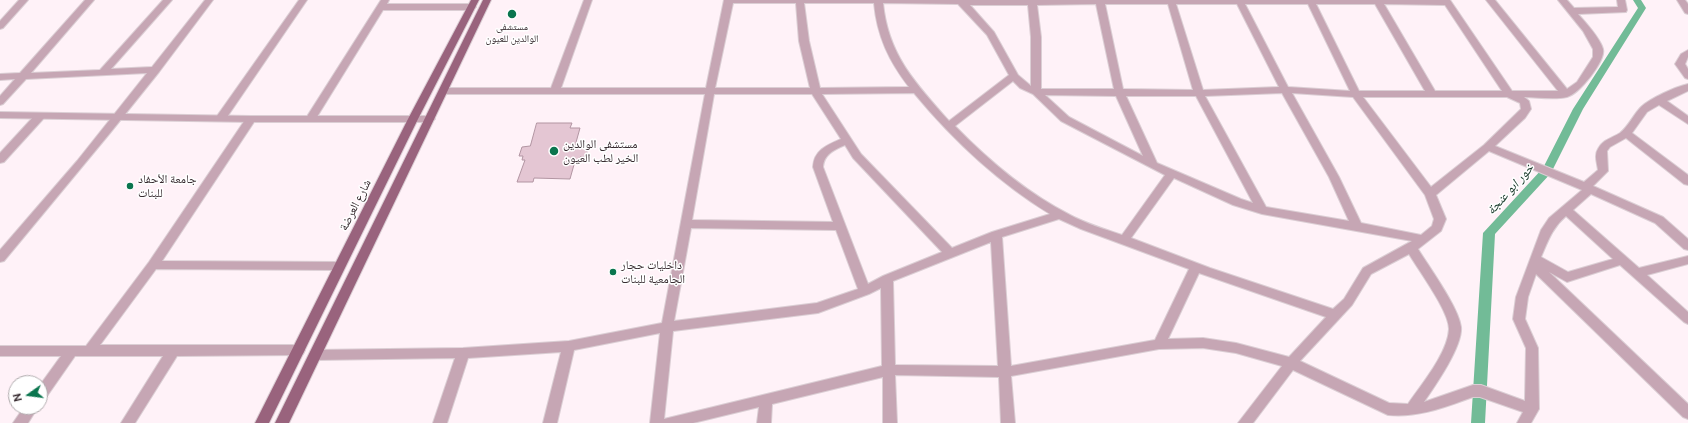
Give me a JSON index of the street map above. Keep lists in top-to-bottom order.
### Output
{
  "streets": {
    "main road": ["شارع العرضة"]
  },
  "water": ["خور ابو عنجة"],
  "places": [
    "مستشفى الوالدين للعيون",
    "مستشفى الوالدين الخير لطب العيون",
    "جامعة الأحفاد للبنات",
    "داخليات حجار الجامعية للبنات"
  ],
  "north": "left"
}
